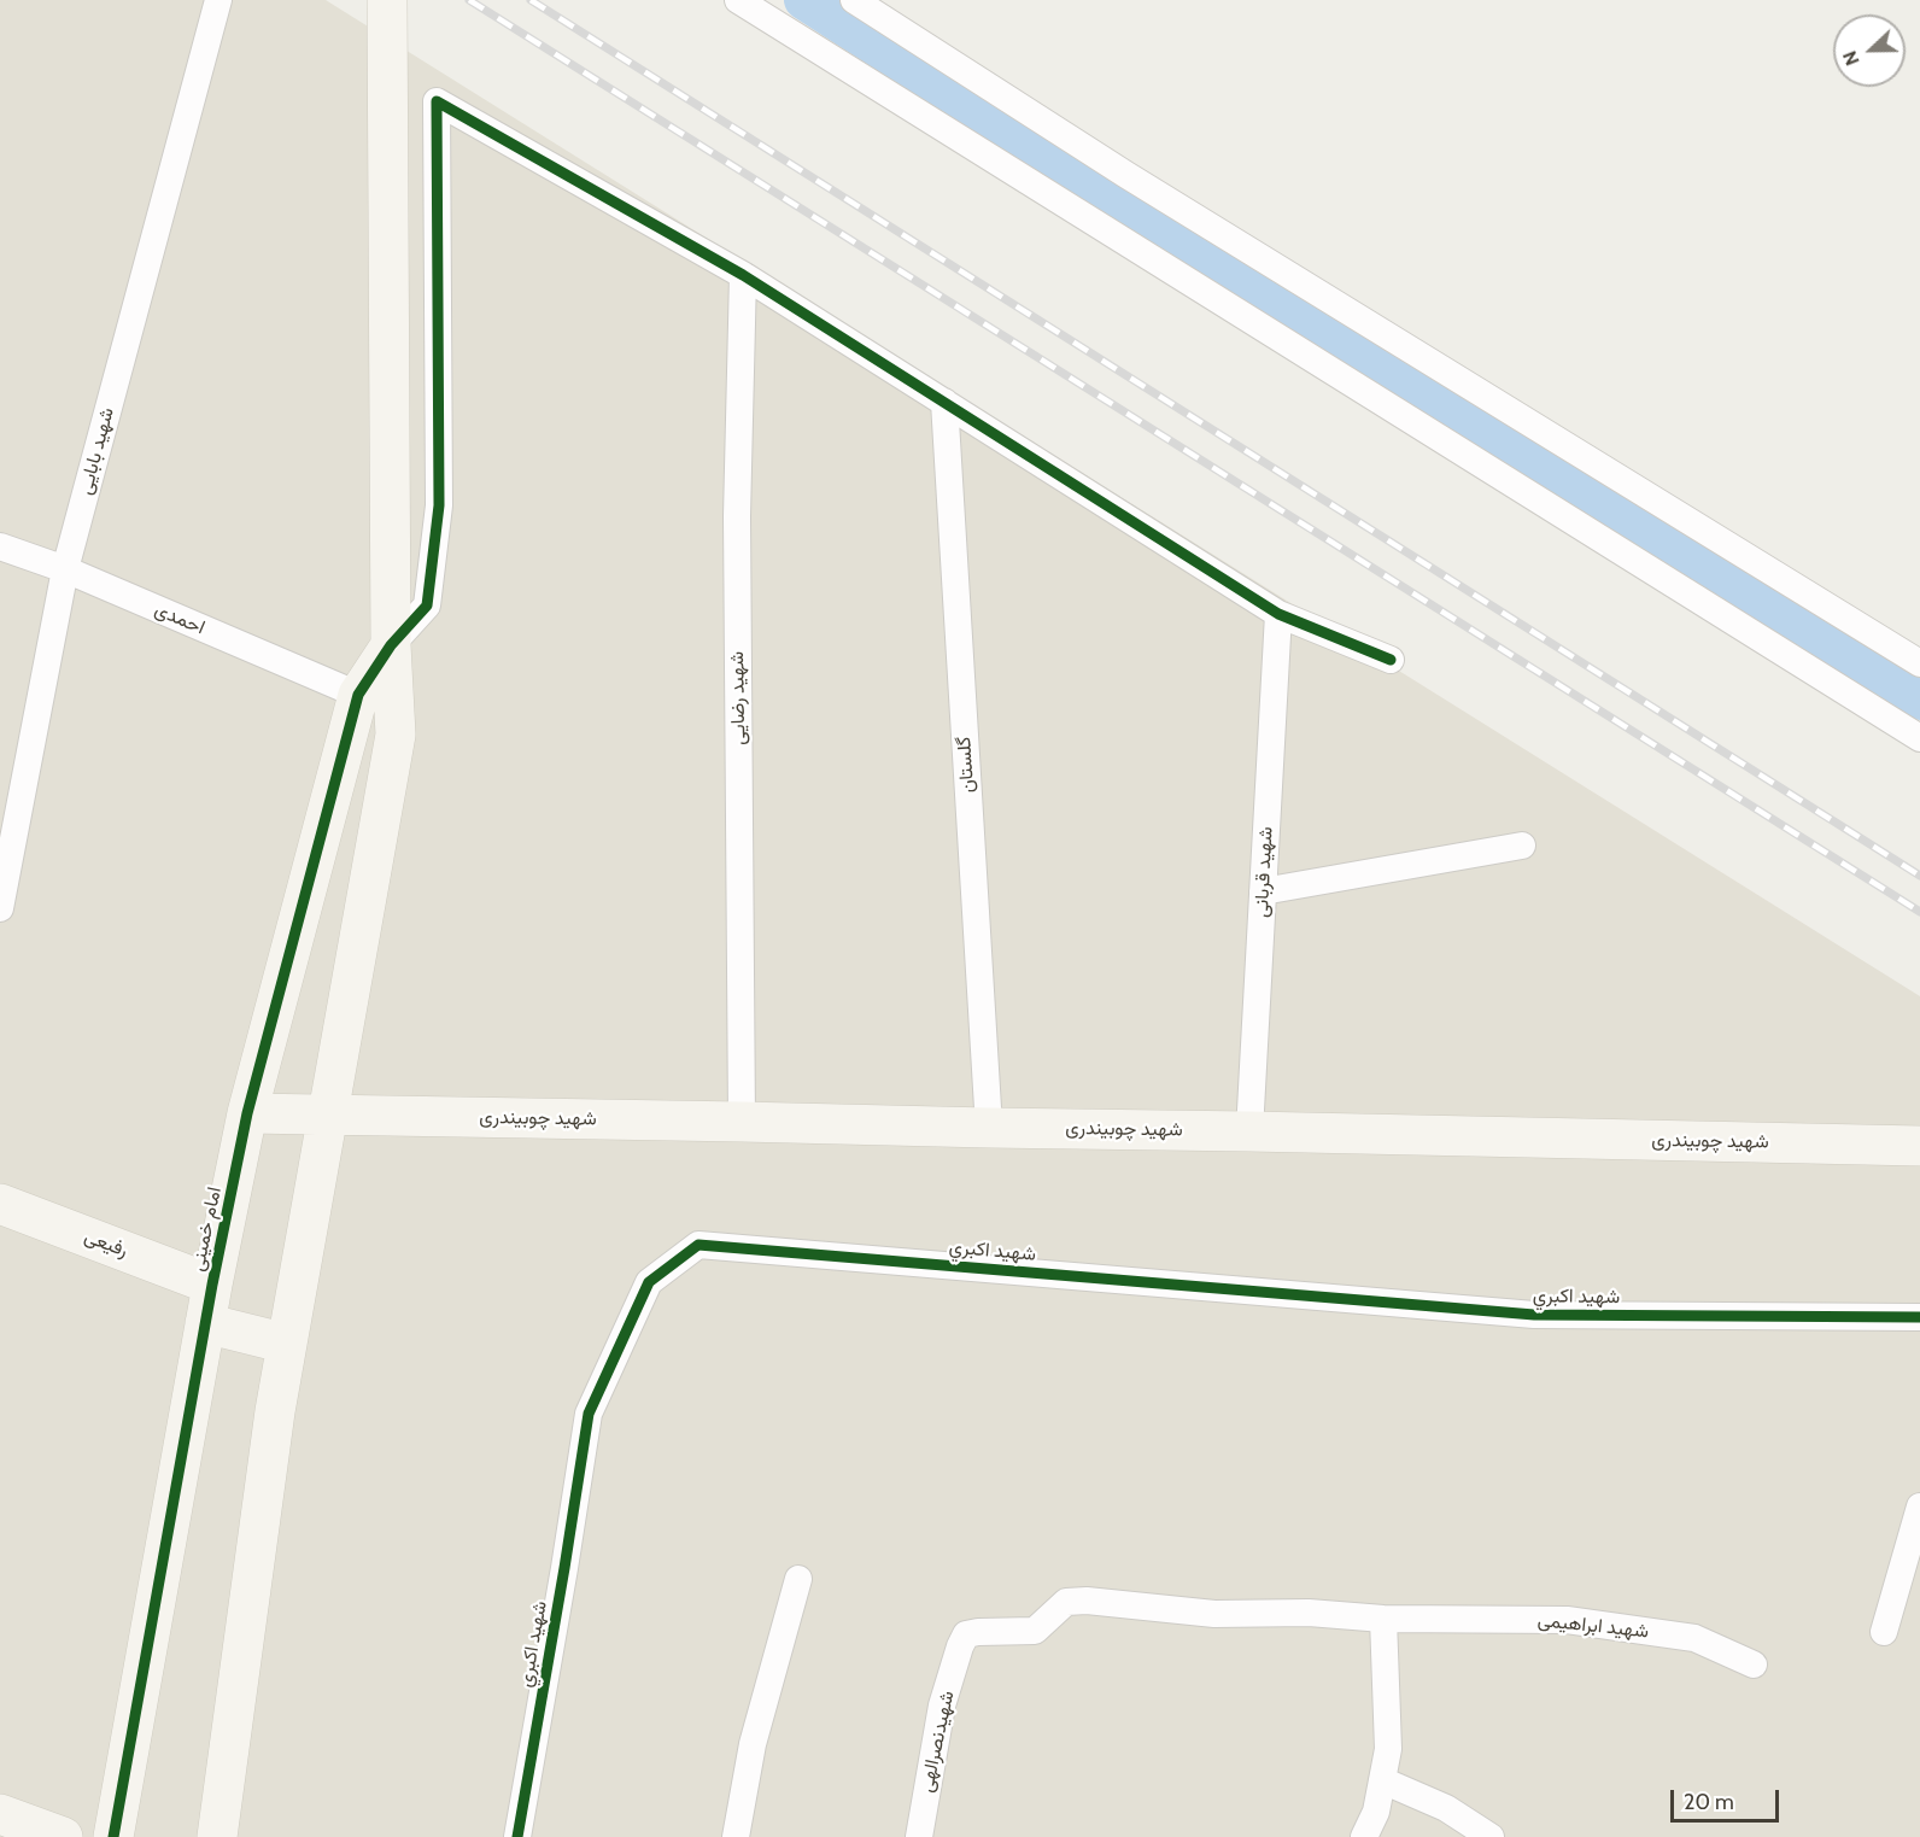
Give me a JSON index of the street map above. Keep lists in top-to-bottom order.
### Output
{
  "streets": {
    "street": [
      "شهید بابایی",
      "احمدی",
      "شهید رضایی",
      "گلستان",
      "شهید قربانی",
      "شهید چوبیندری",
      "امام خمینی",
      "رفیعی",
      "شهيد اکبري",
      "شهید ابراهیمی",
      "شهیدنصرالهی"
    ]
  },
  "crossings": [
    ["شهید بابایی", "احمدی"],
    ["احمدی", "امام خمینی"],
    ["شهید رضایی", "شهید چوبیندری"],
    ["گلستان", "شهید چوبیندری"],
    ["شهید قربانی", "شهید چوبیندری"],
    ["شهید چوبیندری", "امام خمینی"],
    ["امام خمینی", "رفیعی"],
    ["شهید ابراهیمی", "شهیدنصرالهی"]
  ],
  "scale_bar": "20 m",
  "north": "left"
}
